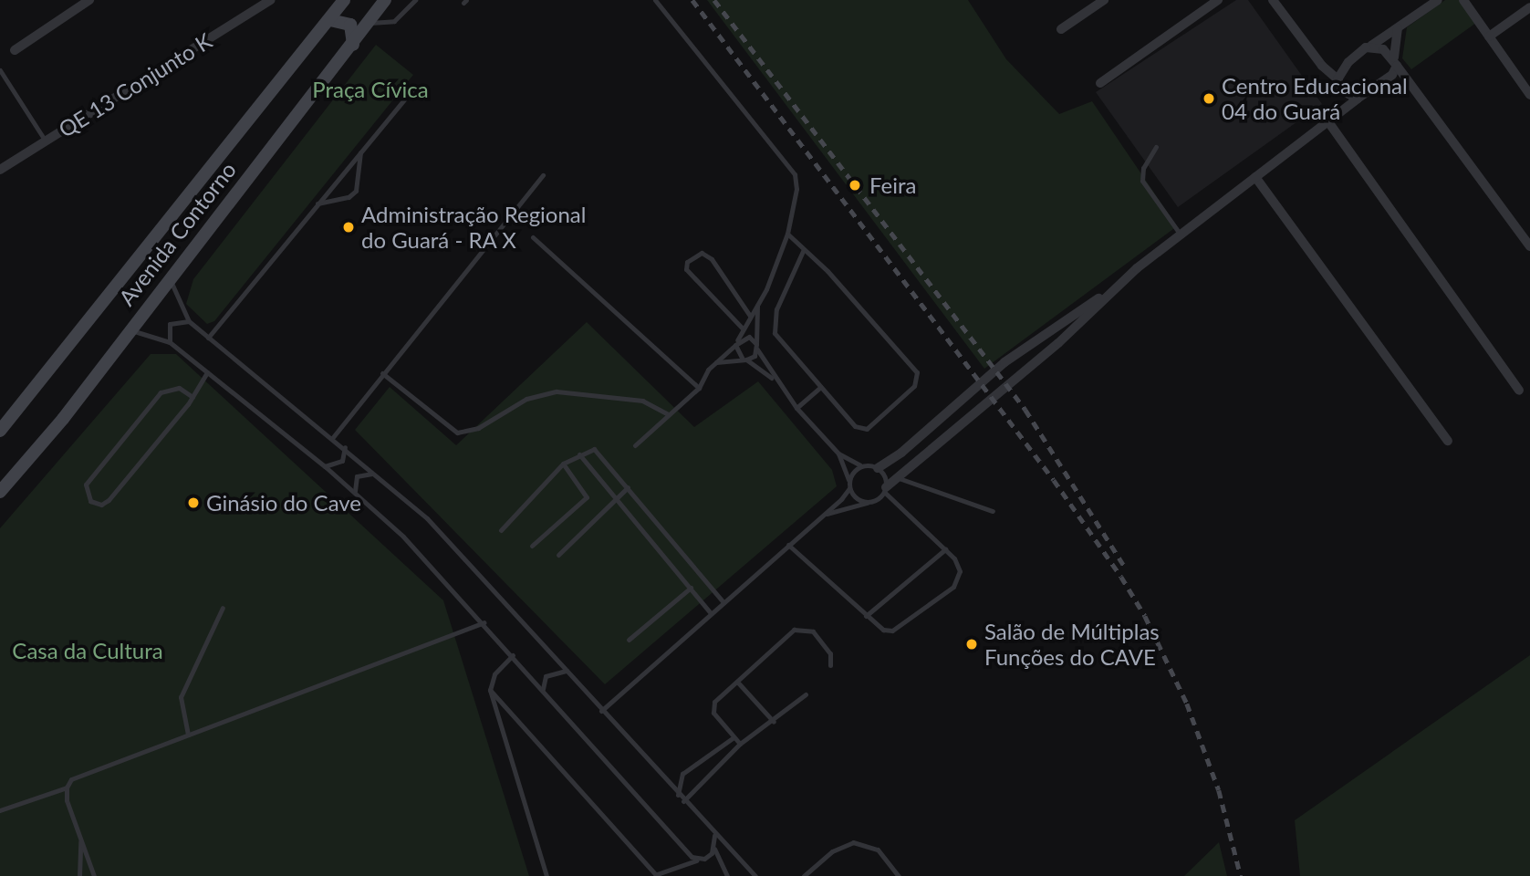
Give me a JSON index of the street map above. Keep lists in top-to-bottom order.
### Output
{
  "streets": {
    "main road": ["Avenida Contorno"],
    "street": ["QE 13 Conjunto K"]
  },
  "parks": ["Praça Cívica", "Casa da Cultura"],
  "places": [
    "Centro Educacional 04 do Guará",
    "Feira",
    "Administração Regional do Guará - RA X",
    "Ginásio do Cave",
    "Salão de Múltiplas Funções do CAVE"
  ]
}
